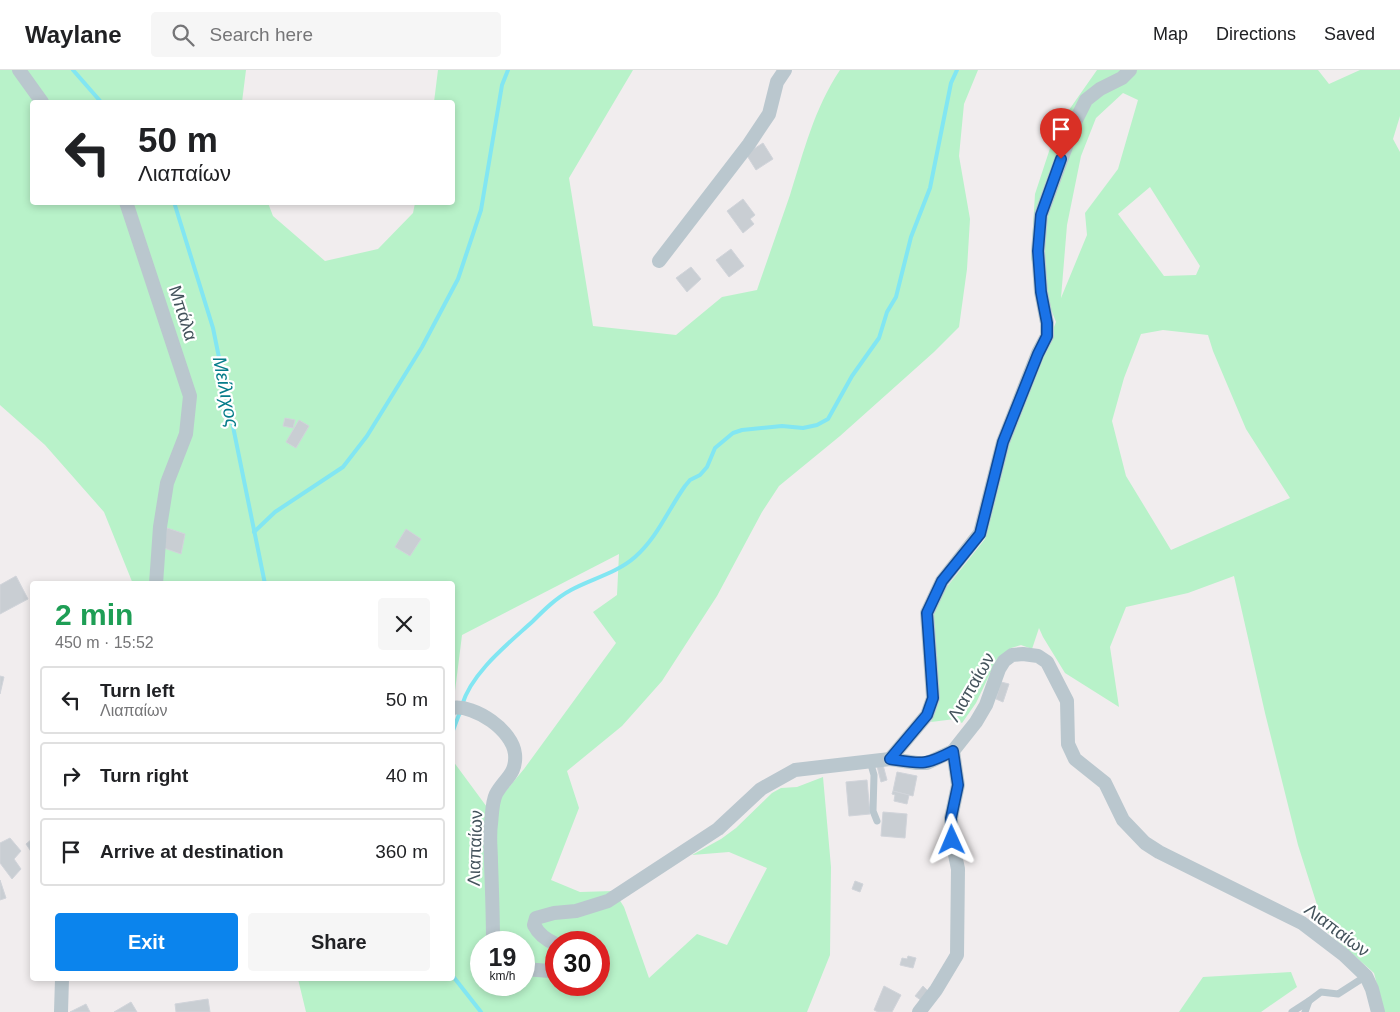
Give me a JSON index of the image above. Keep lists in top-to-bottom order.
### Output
{
  "streets": {
    "street": ["Μπάλα", "Λιαπαίων"]
  },
  "water": ["Μείλιχος"],
  "page": {
    "header": "Waylane",
    "search": "Search here",
    "nav": ["Map", "Directions", "Saved"],
    "turn": ["50 m", "Λιαπαίων"],
    "heading": ["2 min", "450 m · 15:52"],
    "list": [
      {
        "name": "Turn left",
        "note": "Λιαπαίων",
        "value": "50 m"
      },
      {
        "name": "Turn right",
        "value": "40 m"
      },
      {
        "name": "Arrive at destination",
        "value": "360 m"
      }
    ],
    "buttons": ["Exit", "Share"],
    "speed": "19 km/h",
    "limit": "30"
  }
}
